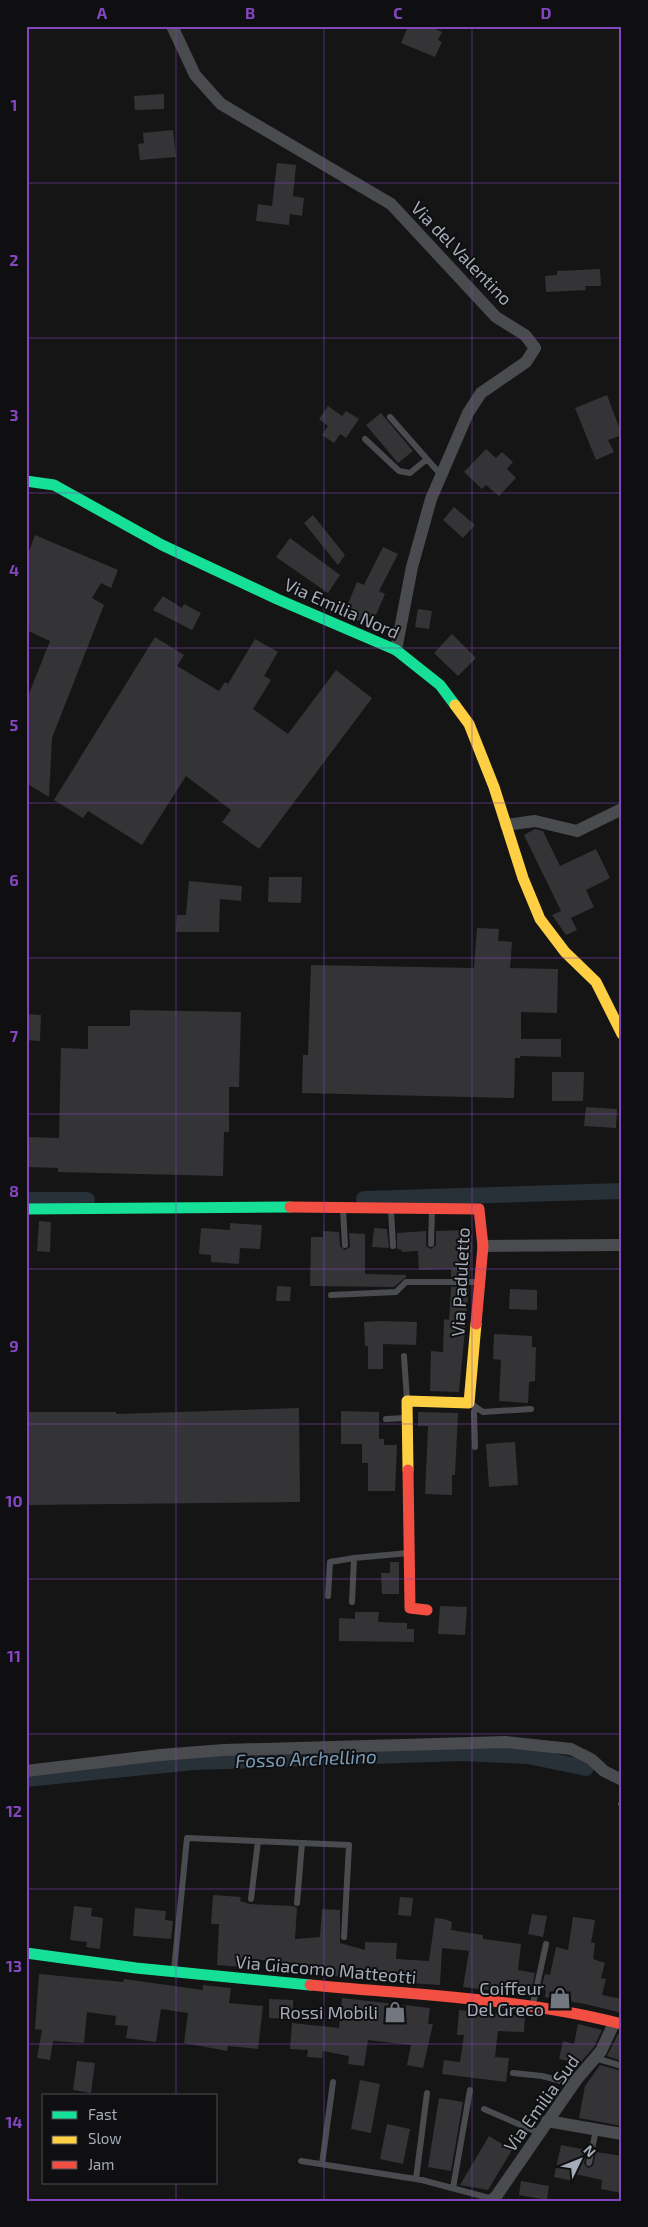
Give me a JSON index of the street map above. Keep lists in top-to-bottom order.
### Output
{
  "streets": {
    "street": [
      "Via del Valentino",
      "Via Emilia Nord",
      "Via Paduletto",
      "Via Giacomo Matteotti",
      "Via Emilia Sud"
    ]
  },
  "crossings": [
    ["Via del Valentino", "Via Emilia Nord"],
    ["Via Giacomo Matteotti", "Via Emilia Sud"]
  ],
  "water": ["Fosso Archellino"],
  "places": {
    "shop": ["Coiffeur Del Greco", "Rossi Mobili"]
  },
  "legend": ["Fast", "Slow", "Jam"],
  "north": "top right",
  "grid": {
    "columns": [
      "A",
      "B",
      "C",
      "D"
    ],
    "rows": [
      "1",
      "2",
      "3",
      "4",
      "5",
      "6",
      "7",
      "8",
      "9",
      "10",
      "11",
      "12",
      "13",
      "14"
    ]
  }
}
